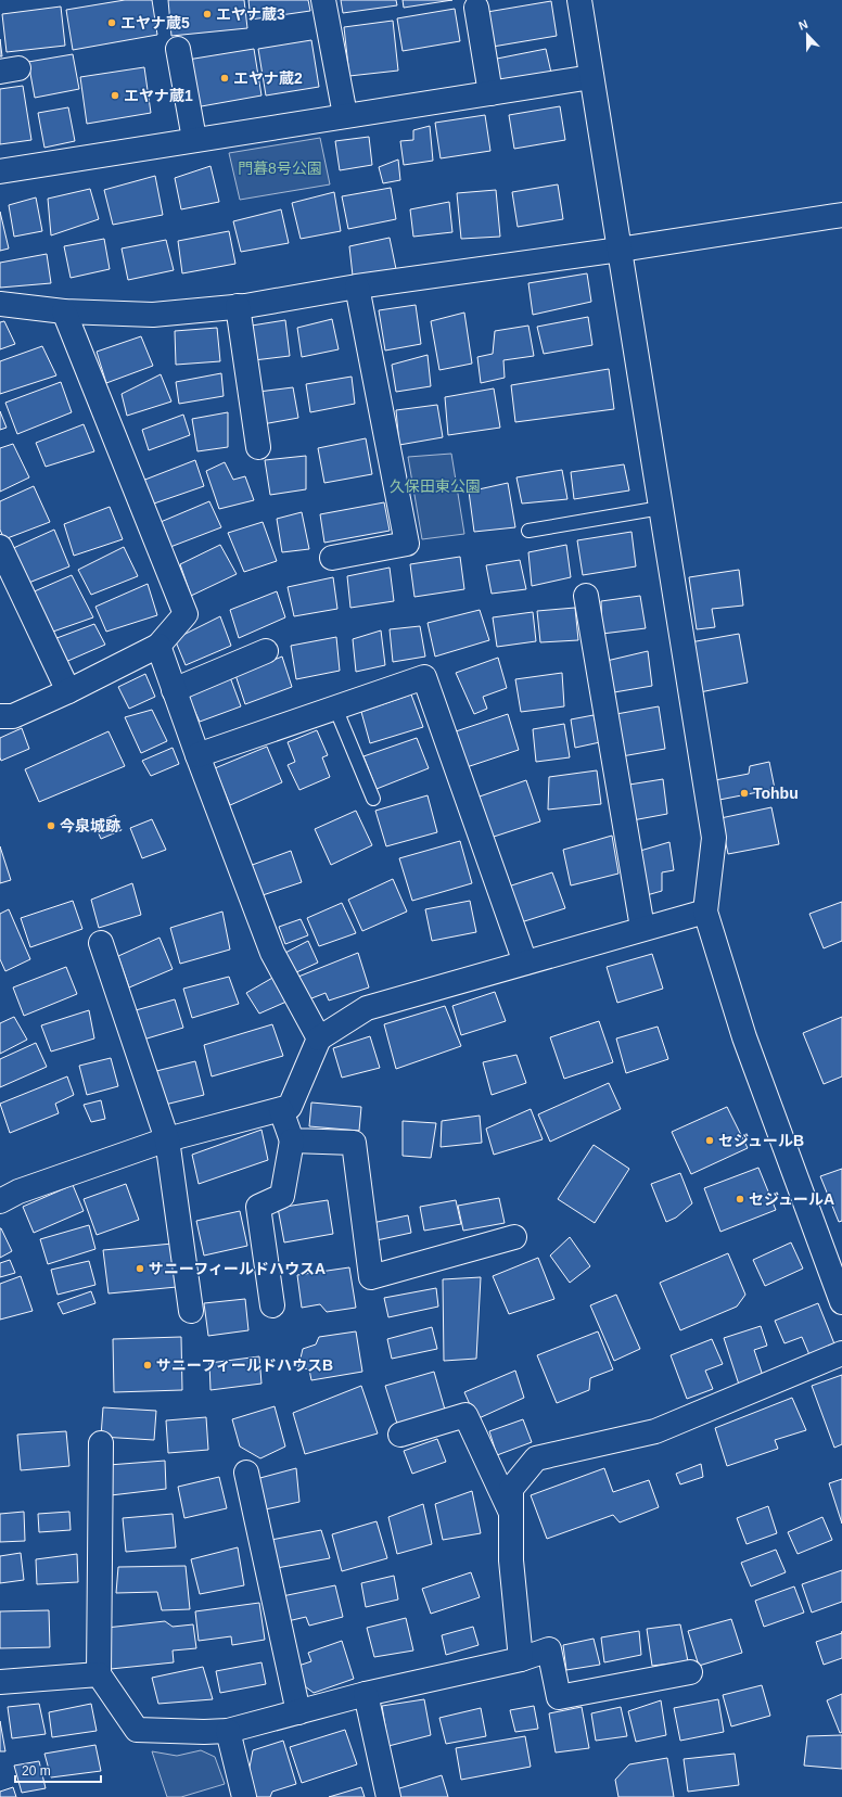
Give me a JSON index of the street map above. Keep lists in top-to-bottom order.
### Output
{
  "parks": ["門暮8号公園", "久保田東公園"],
  "places": [
    "エヤナ蔵3",
    "エヤナ蔵5",
    "エヤナ蔵2",
    "エヤナ蔵1",
    "Tohbu",
    "今泉城跡",
    "セジュールB",
    "セジュールA",
    "サニーフィールドハウスA",
    "サニーフィールドハウスB"
  ],
  "scale_bar": "20 m",
  "north": "top"
}
